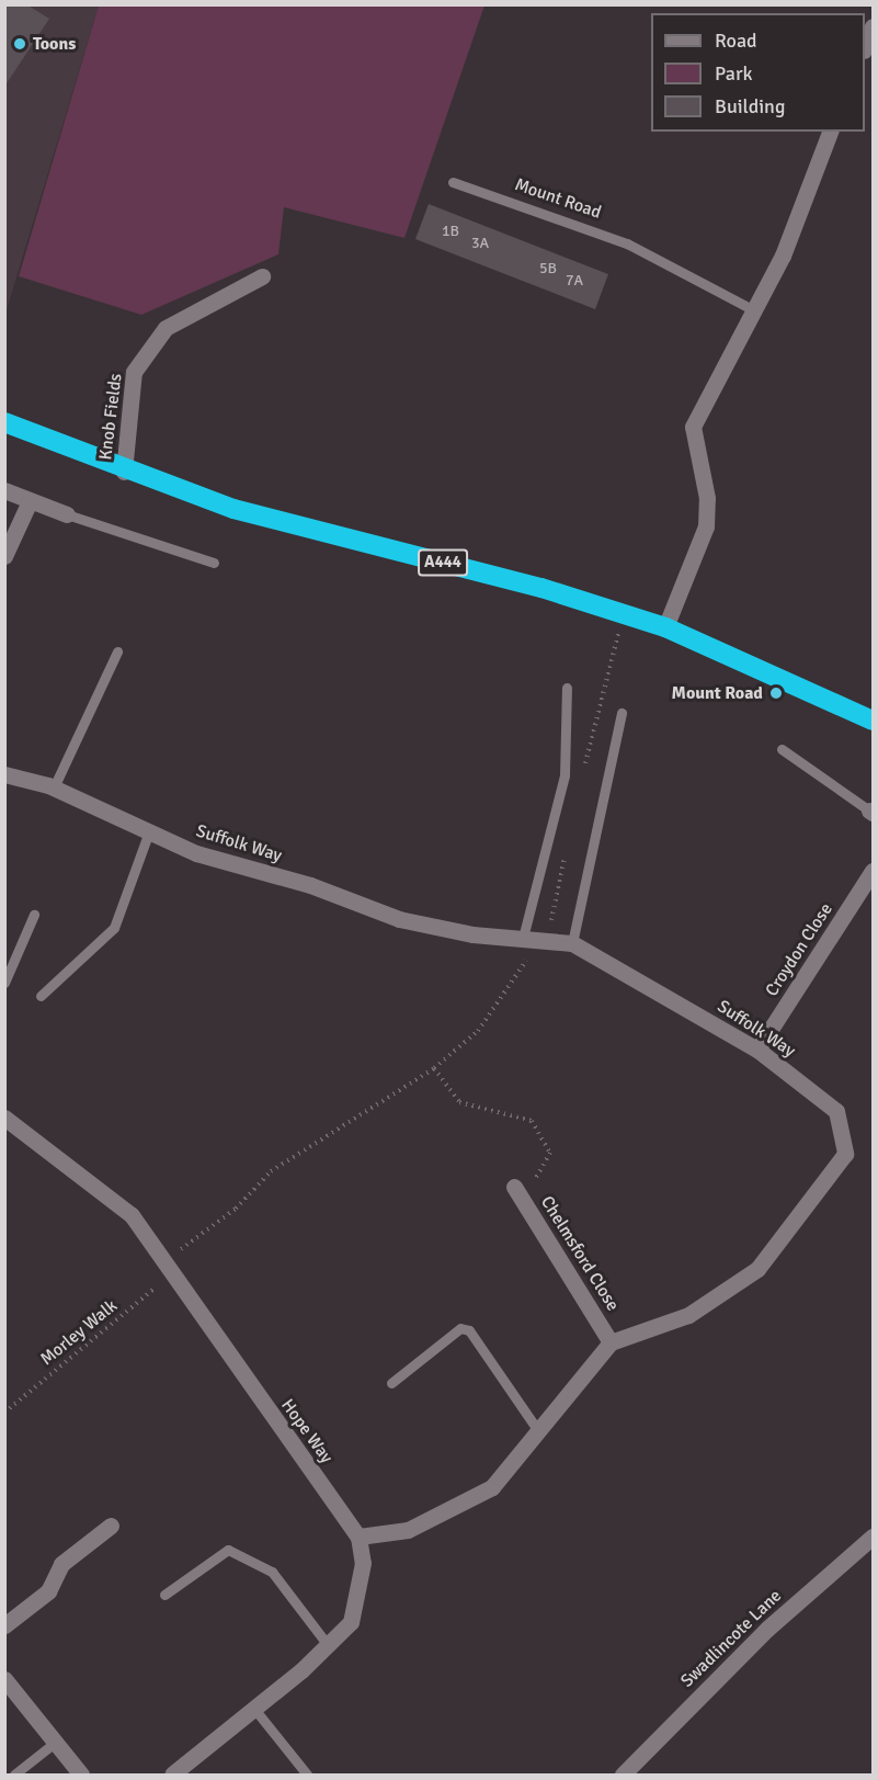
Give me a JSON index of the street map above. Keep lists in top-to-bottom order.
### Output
{
  "streets": {
    "highway": ["A444"],
    "street": [
      "Knob Fields",
      "Suffolk Way",
      "Croydon Close",
      "Chelmsford Close",
      "Hope Way",
      "Swadlincote Lane"
    ],
    "lane": ["Mount Road"],
    "path": ["Morley Walk"]
  },
  "crossings": [
    ["Knob Fields", "A444"],
    ["Suffolk Way", "Croydon Close"],
    ["Suffolk Way", "Chelmsford Close"],
    ["Suffolk Way", "Morley Walk"],
    ["Morley Walk", "Hope Way"]
  ],
  "places": ["Toons", "Mount Road"],
  "house_numbers": [
    "1B",
    "3A",
    "5B",
    "7A"
  ],
  "legend": ["Road", "Park", "Building"]
}
